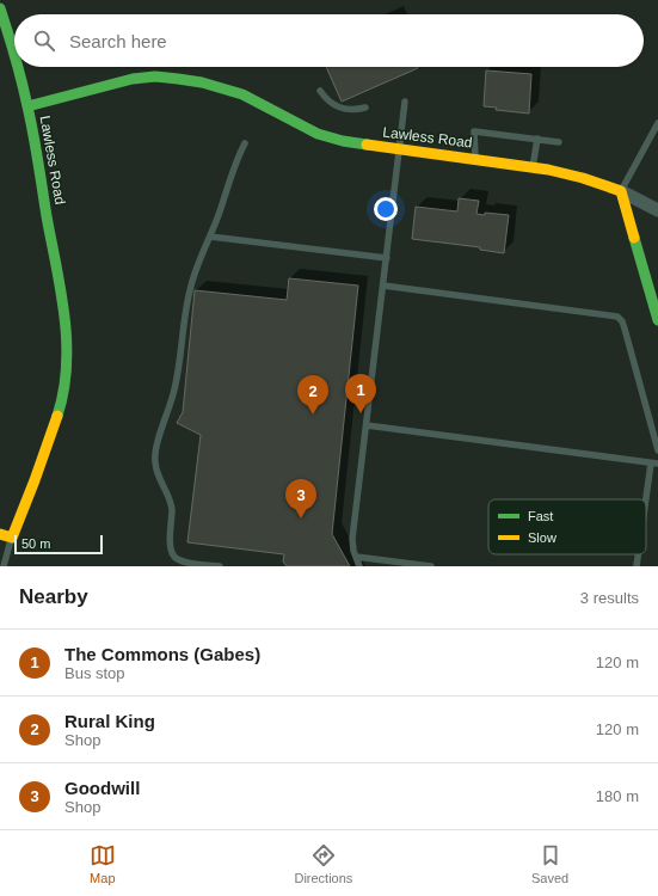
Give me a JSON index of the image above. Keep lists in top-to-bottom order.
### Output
{
  "streets": {
    "street": ["Lawless Road"]
  },
  "legend": ["Fast", "Slow"],
  "scale_bar": "50 m",
  "page": {
    "search": "Search here",
    "pins": ["1", "2", "3"],
    "scale": "50 m",
    "heading": ["Nearby", "3 results"],
    "list": [
      {
        "mark": "1",
        "name": "The Commons (Gabes)",
        "note": "Bus stop",
        "value": "120 m"
      },
      {
        "mark": "2",
        "name": "Rural King",
        "note": "Shop",
        "value": "120 m"
      },
      {
        "mark": "3",
        "name": "Goodwill",
        "note": "Shop",
        "value": "180 m"
      }
    ],
    "nav": ["Map", "Directions", "Saved"]
  }
}
